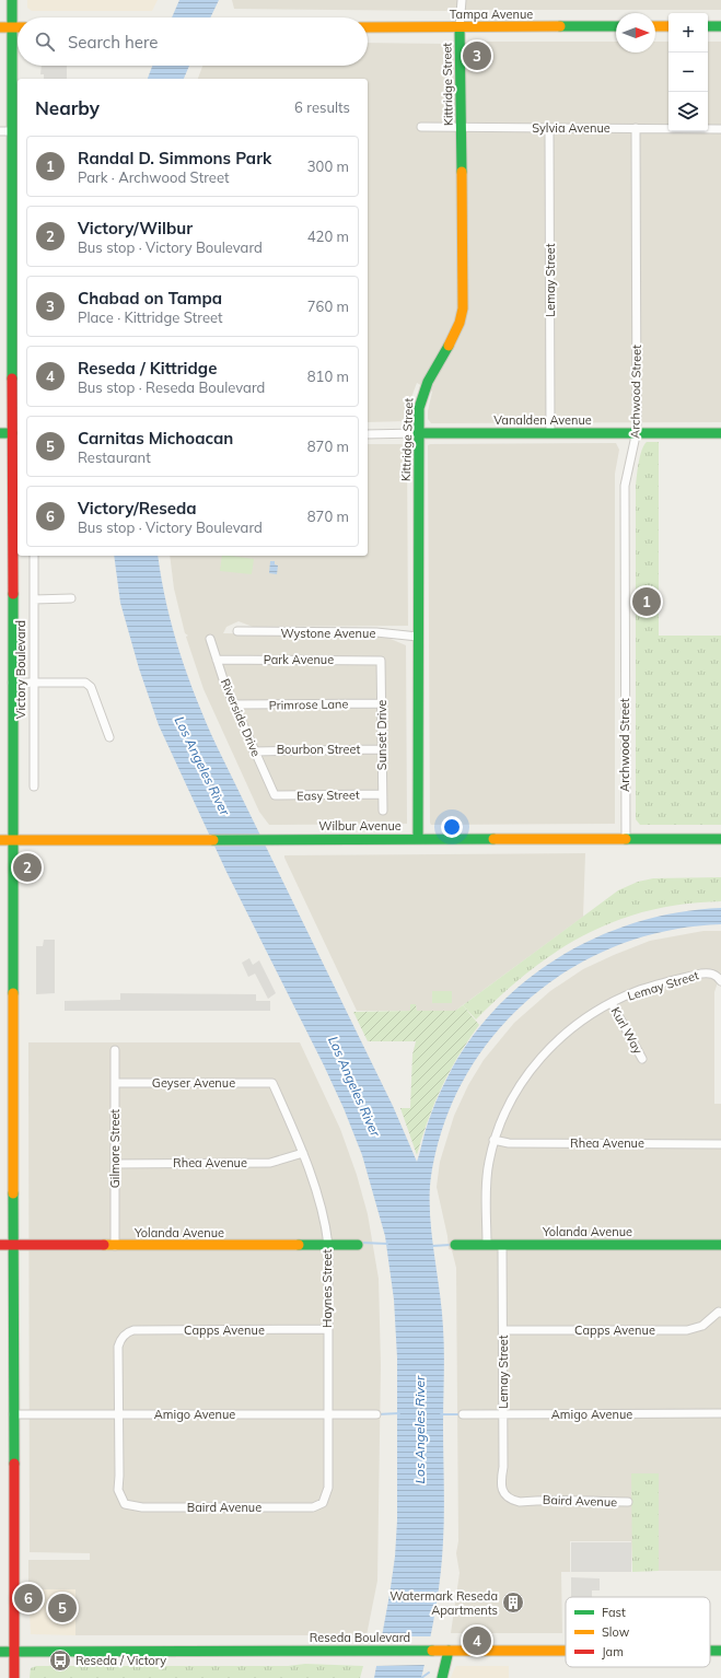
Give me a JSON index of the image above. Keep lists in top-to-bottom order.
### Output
{
  "streets": {
    "main road": [
      "Tampa Avenue",
      "Kittridge Street",
      "Vanalden Avenue",
      "Victory Boulevard",
      "Wilbur Avenue",
      "Yolanda Avenue",
      "Reseda Boulevard"
    ],
    "street": [
      "Sylvia Avenue",
      "Lemay Street",
      "Archwood Street",
      "Wystone Avenue",
      "Park Avenue",
      "Primrose Lane",
      "Riverside Drive",
      "Sunset Drive",
      "Bourbon Street",
      "Easy Street",
      "Kurl Way",
      "Geyser Avenue",
      "Rhea Avenue",
      "Gilmore Street",
      "Haynes Street",
      "Capps Avenue",
      "Amigo Avenue",
      "Baird Avenue"
    ]
  },
  "crossings": [
    ["Tampa Avenue", "Kittridge Street"],
    ["Kittridge Street", "Sylvia Avenue"],
    ["Kittridge Street", "Vanalden Avenue"],
    ["Kittridge Street", "Wystone Avenue"],
    ["Kittridge Street", "Wilbur Avenue"],
    ["Sylvia Avenue", "Lemay Street"],
    ["Sylvia Avenue", "Archwood Street"],
    ["Lemay Street", "Vanalden Avenue"],
    ["Lemay Street", "Kurl Way"],
    ["Lemay Street", "Rhea Avenue"],
    ["Lemay Street", "Yolanda Avenue"],
    ["Lemay Street", "Capps Avenue"],
    ["Lemay Street", "Amigo Avenue"],
    ["Lemay Street", "Baird Avenue"],
    ["Archwood Street", "Vanalden Avenue"],
    ["Archwood Street", "Wilbur Avenue"],
    ["Park Avenue", "Riverside Drive"],
    ["Park Avenue", "Sunset Drive"],
    ["Victory Boulevard", "Wilbur Avenue"],
    ["Victory Boulevard", "Yolanda Avenue"],
    ["Victory Boulevard", "Amigo Avenue"],
    ["Victory Boulevard", "Reseda Boulevard"],
    ["Primrose Lane", "Riverside Drive"],
    ["Primrose Lane", "Sunset Drive"],
    ["Riverside Drive", "Bourbon Street"],
    ["Riverside Drive", "Easy Street"],
    ["Sunset Drive", "Bourbon Street"],
    ["Sunset Drive", "Easy Street"],
    ["Geyser Avenue", "Gilmore Street"],
    ["Geyser Avenue", "Haynes Street"],
    ["Rhea Avenue", "Gilmore Street"],
    ["Rhea Avenue", "Haynes Street"],
    ["Gilmore Street", "Yolanda Avenue"],
    ["Yolanda Avenue", "Haynes Street"],
    ["Haynes Street", "Capps Avenue"],
    ["Haynes Street", "Amigo Avenue"],
    ["Haynes Street", "Baird Avenue"],
    ["Capps Avenue", "Amigo Avenue"],
    ["Capps Avenue", "Baird Avenue"],
    ["Amigo Avenue", "Baird Avenue"]
  ],
  "water": ["Los Angeles River"],
  "places": {
    "building": ["Watermark Reseda Apartments"],
    "bus stop": ["Reseda / Victory"]
  },
  "legend": ["Fast", "Slow", "Jam"],
  "north": "right",
  "page": {
    "map_buttons": ["+", "−"],
    "search": "Search here",
    "pins": [
      "3",
      "1",
      "2",
      "6",
      "5",
      "4"
    ],
    "heading": ["Nearby", "6 results"],
    "list": [
      {
        "mark": "1",
        "name": "Randal D. Simmons Park",
        "note": "Park · Archwood Street",
        "value": "300 m"
      },
      {
        "mark": "2",
        "name": "Victory/Wilbur",
        "note": "Bus stop · Victory Boulevard",
        "value": "420 m"
      },
      {
        "mark": "3",
        "name": "Chabad on Tampa",
        "note": "Place · Kittridge Street",
        "value": "760 m"
      },
      {
        "mark": "4",
        "name": "Reseda / Kittridge",
        "note": "Bus stop · Reseda Boulevard",
        "value": "810 m"
      },
      {
        "mark": "5",
        "name": "Carnitas Michoacan",
        "note": "Restaurant",
        "value": "870 m"
      },
      {
        "mark": "6",
        "name": "Victory/Reseda",
        "note": "Bus stop · Victory Boulevard",
        "value": "870 m"
      }
    ]
  }
}
